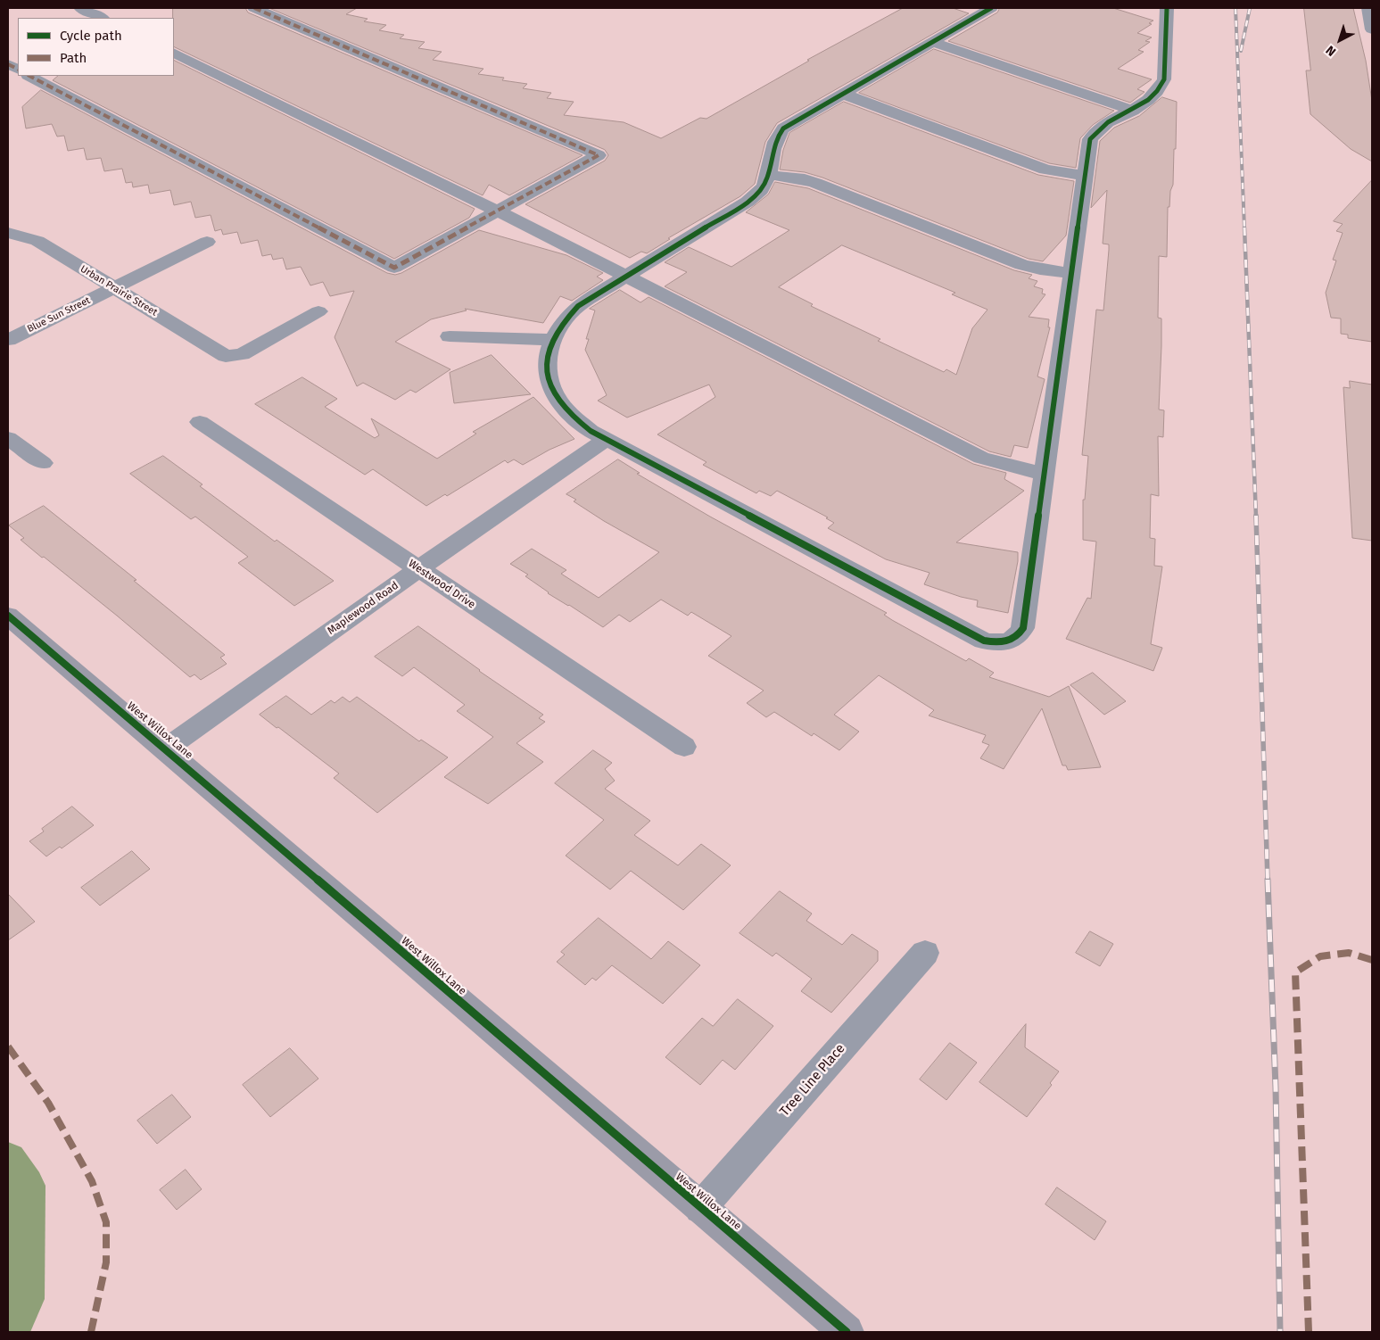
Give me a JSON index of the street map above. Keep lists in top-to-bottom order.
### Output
{
  "streets": {
    "main road": ["West Willox Lane"],
    "street": [
      "Urban Prairie Street",
      "Blue Sun Street",
      "Westwood Drive",
      "Maplewood Road",
      "Tree Line Place"
    ]
  },
  "crossings": [
    ["Urban Prairie Street", "Blue Sun Street"],
    ["Westwood Drive", "Maplewood Road"],
    ["Maplewood Road", "West Willox Lane"],
    ["West Willox Lane", "Tree Line Place"]
  ],
  "legend": ["Cycle path", "Path"],
  "north": "bottom left"
}
